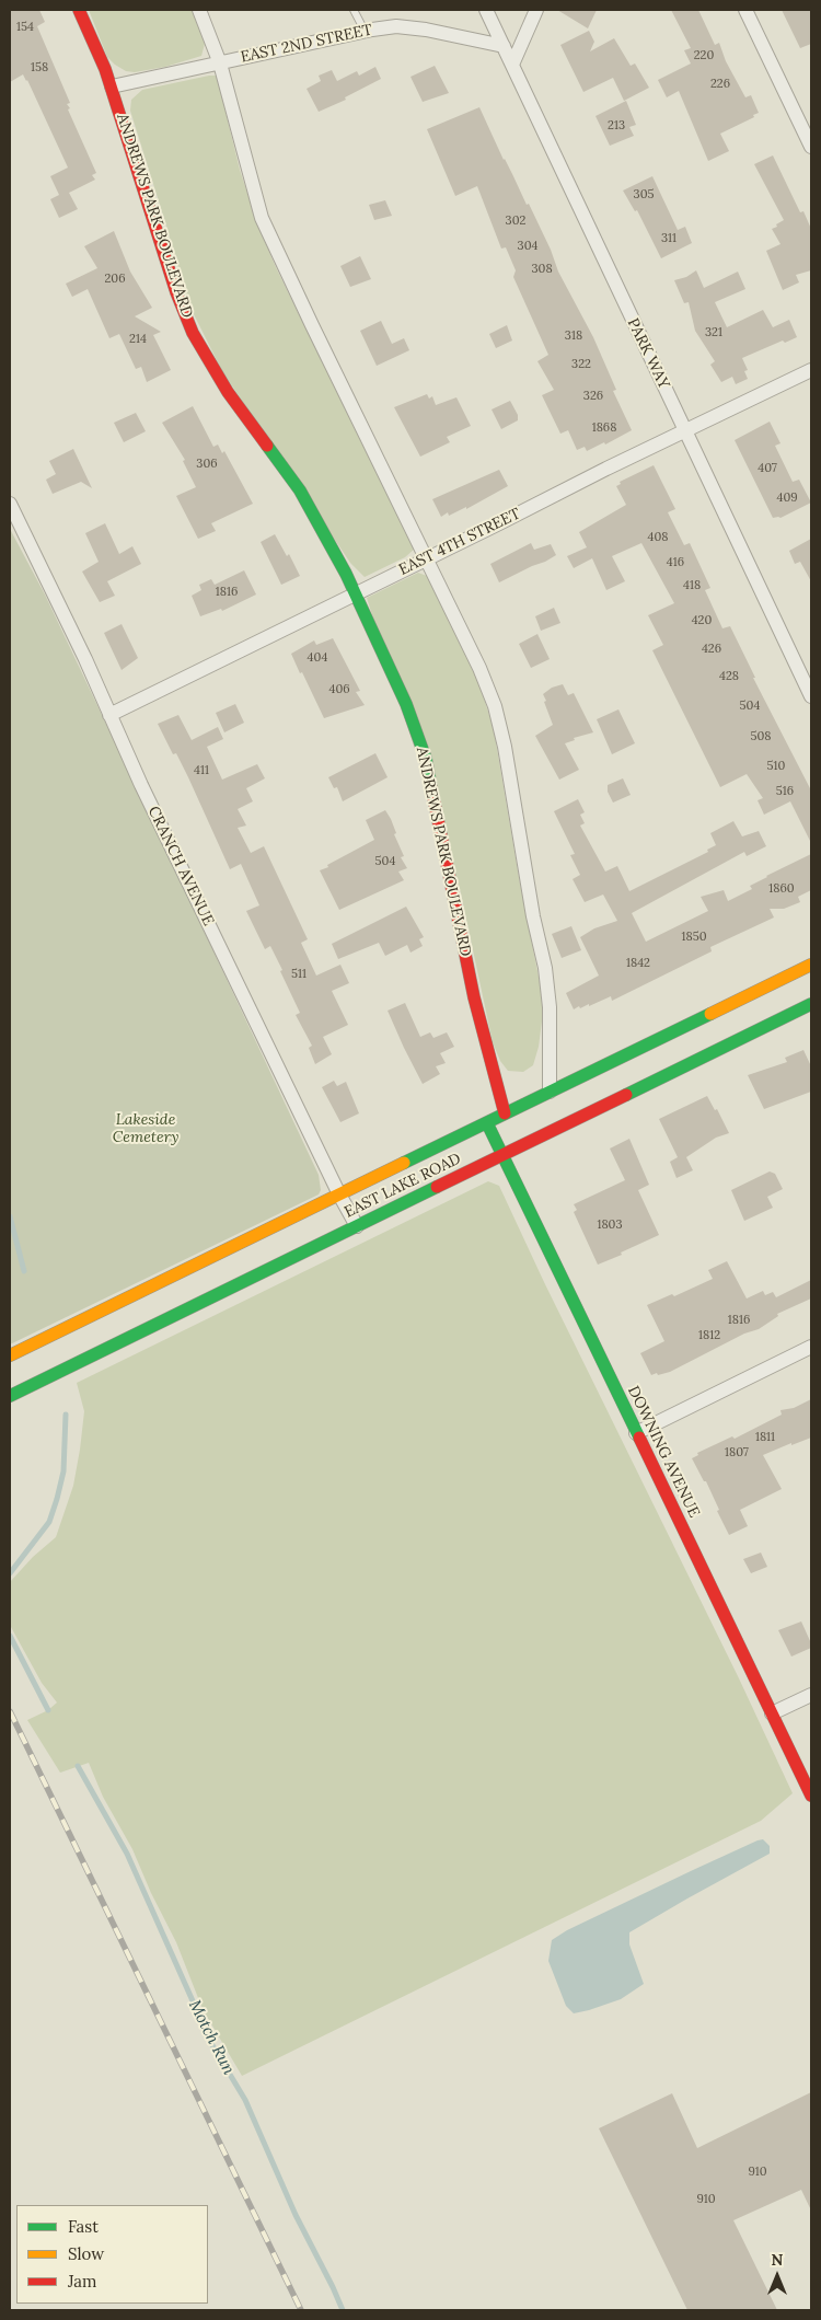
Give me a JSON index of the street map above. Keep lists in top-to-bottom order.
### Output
{
  "streets": {
    "street": [
      "EAST 2ND STREET",
      "ANDREWS PARK BOULEVARD",
      "PARK WAY",
      "EAST 4TH STREET",
      "CRANCH AVENUE",
      "EAST LAKE ROAD",
      "DOWNING AVENUE"
    ]
  },
  "crossings": [
    ["EAST 2ND STREET", "ANDREWS PARK BOULEVARD"],
    ["EAST 2ND STREET", "PARK WAY"],
    ["ANDREWS PARK BOULEVARD", "EAST 4TH STREET"],
    ["ANDREWS PARK BOULEVARD", "EAST LAKE ROAD"],
    ["PARK WAY", "EAST 4TH STREET"],
    ["EAST 4TH STREET", "CRANCH AVENUE"],
    ["CRANCH AVENUE", "EAST LAKE ROAD"],
    ["EAST LAKE ROAD", "DOWNING AVENUE"]
  ],
  "water": ["Motch Run"],
  "parks": ["Lakeside Cemetery"],
  "house_numbers": [
    "154",
    "220",
    "158",
    "226",
    "213",
    "305",
    "302",
    "311",
    "304",
    "308",
    "206",
    "321",
    "318",
    "214",
    "322",
    "326",
    "1868",
    "306",
    "407",
    "409",
    "408",
    "416",
    "418",
    "1816",
    "420",
    "426",
    "404",
    "428",
    "406",
    "504",
    "508",
    "510",
    "411",
    "516",
    "504",
    "1860",
    "1850",
    "1842",
    "511",
    "1803",
    "1816",
    "1812",
    "1811",
    "1807",
    "910",
    "910"
  ],
  "legend": ["Fast", "Slow", "Jam"],
  "north": "top"
}
